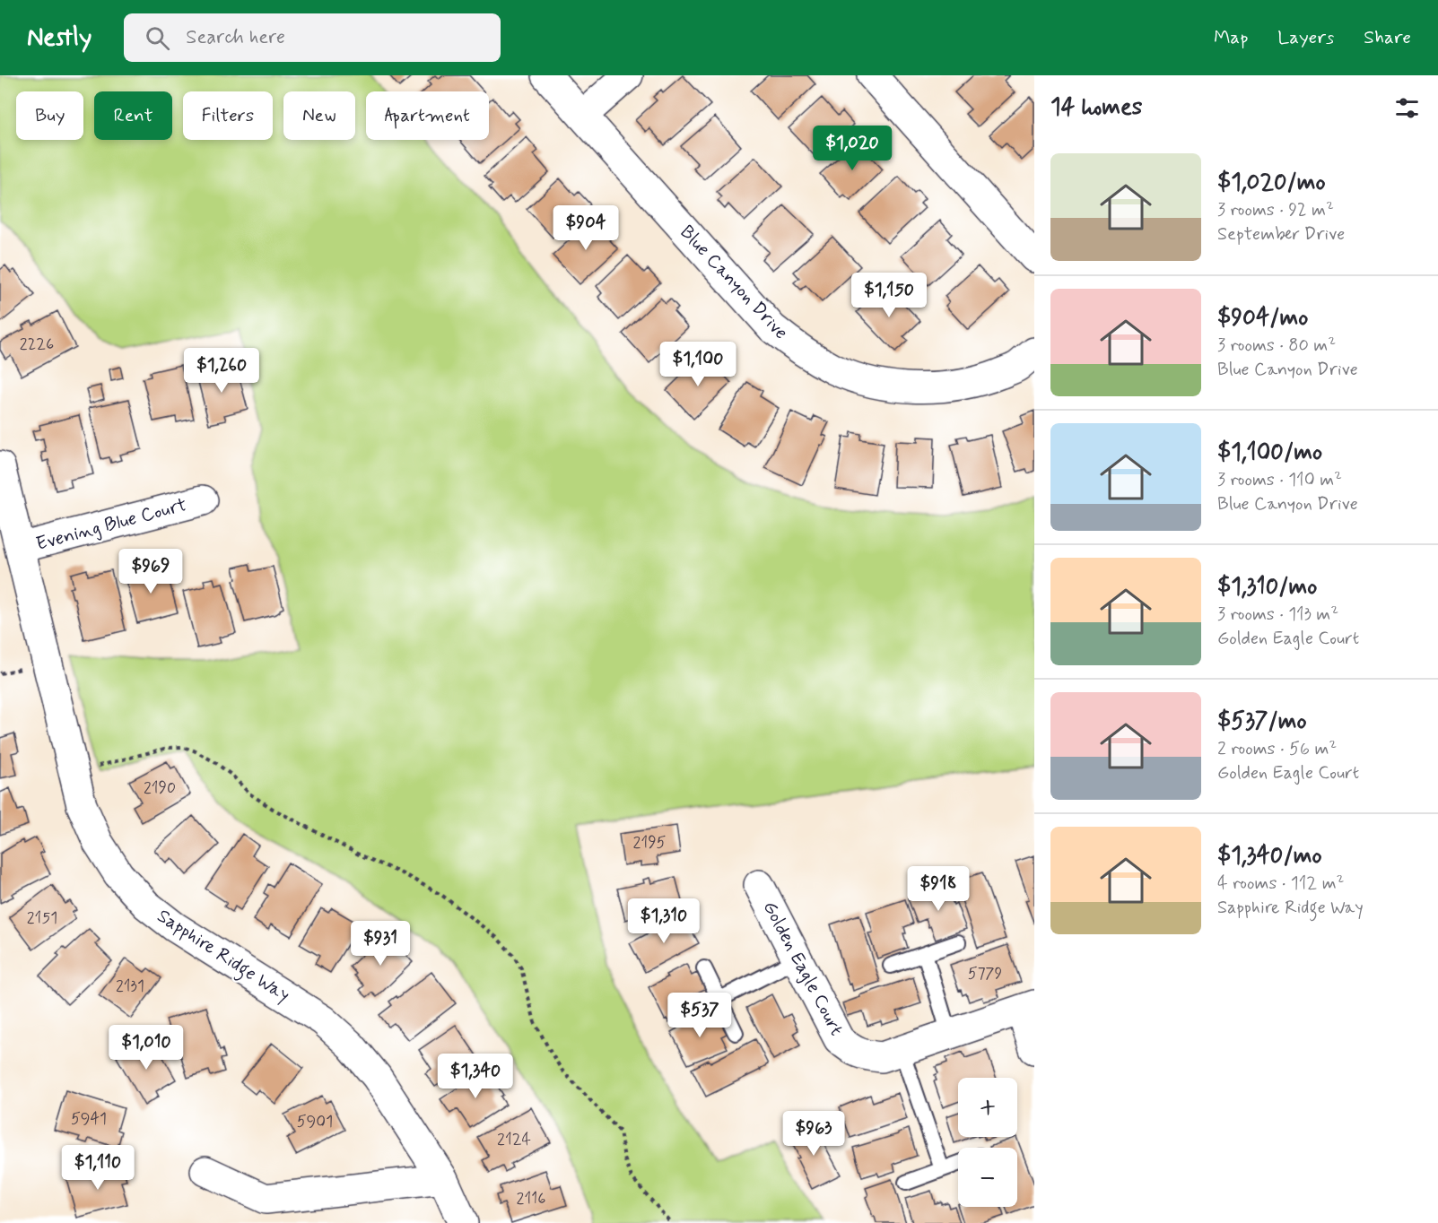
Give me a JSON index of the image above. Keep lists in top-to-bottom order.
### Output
{
  "streets": {
    "street": [
      "Blue Canyon Drive",
      "Evening Blue Court",
      "Sapphire Ridge Way",
      "Golden Eagle Court"
    ]
  },
  "crossings": [
    ["Evening Blue Court", "Sapphire Ridge Way"]
  ],
  "house_numbers": [
    "2226",
    "2190",
    "2195",
    "2151",
    "5779",
    "2131",
    "5941",
    "5901",
    "2124",
    "2116"
  ],
  "page": {
    "header": "Nestly",
    "search": "Search here",
    "nav": ["Map", "Layers", "Share"],
    "heading": "14 homes",
    "chip": [
      "Buy",
      "Rent",
      "Filters",
      "New",
      "Apartment"
    ],
    "price": [
      "$1,020",
      "$904",
      "$1,150",
      "$1,100",
      "$1,260",
      "$969",
      "$918",
      "$1,310",
      "$931",
      "$537",
      "$1,010",
      "$1,340",
      "$963",
      "$1,110"
    ],
    "list": [
      {
        "name": "$1,020/mo",
        "note": "3 rooms · 92 m² · September Drive"
      },
      {
        "name": "$904/mo",
        "note": "3 rooms · 80 m² · Blue Canyon Drive"
      },
      {
        "name": "$1,100/mo",
        "note": "3 rooms · 110 m² · Blue Canyon Drive"
      },
      {
        "name": "$1,310/mo",
        "note": "3 rooms · 113 m² · Golden Eagle Court"
      },
      {
        "name": "$537/mo",
        "note": "2 rooms · 56 m² · Golden Eagle Court"
      },
      {
        "name": "$1,340/mo",
        "note": "4 rooms · 112 m² · Sapphire Ridge Way"
      }
    ],
    "map_buttons": ["+", "−"]
  }
}
